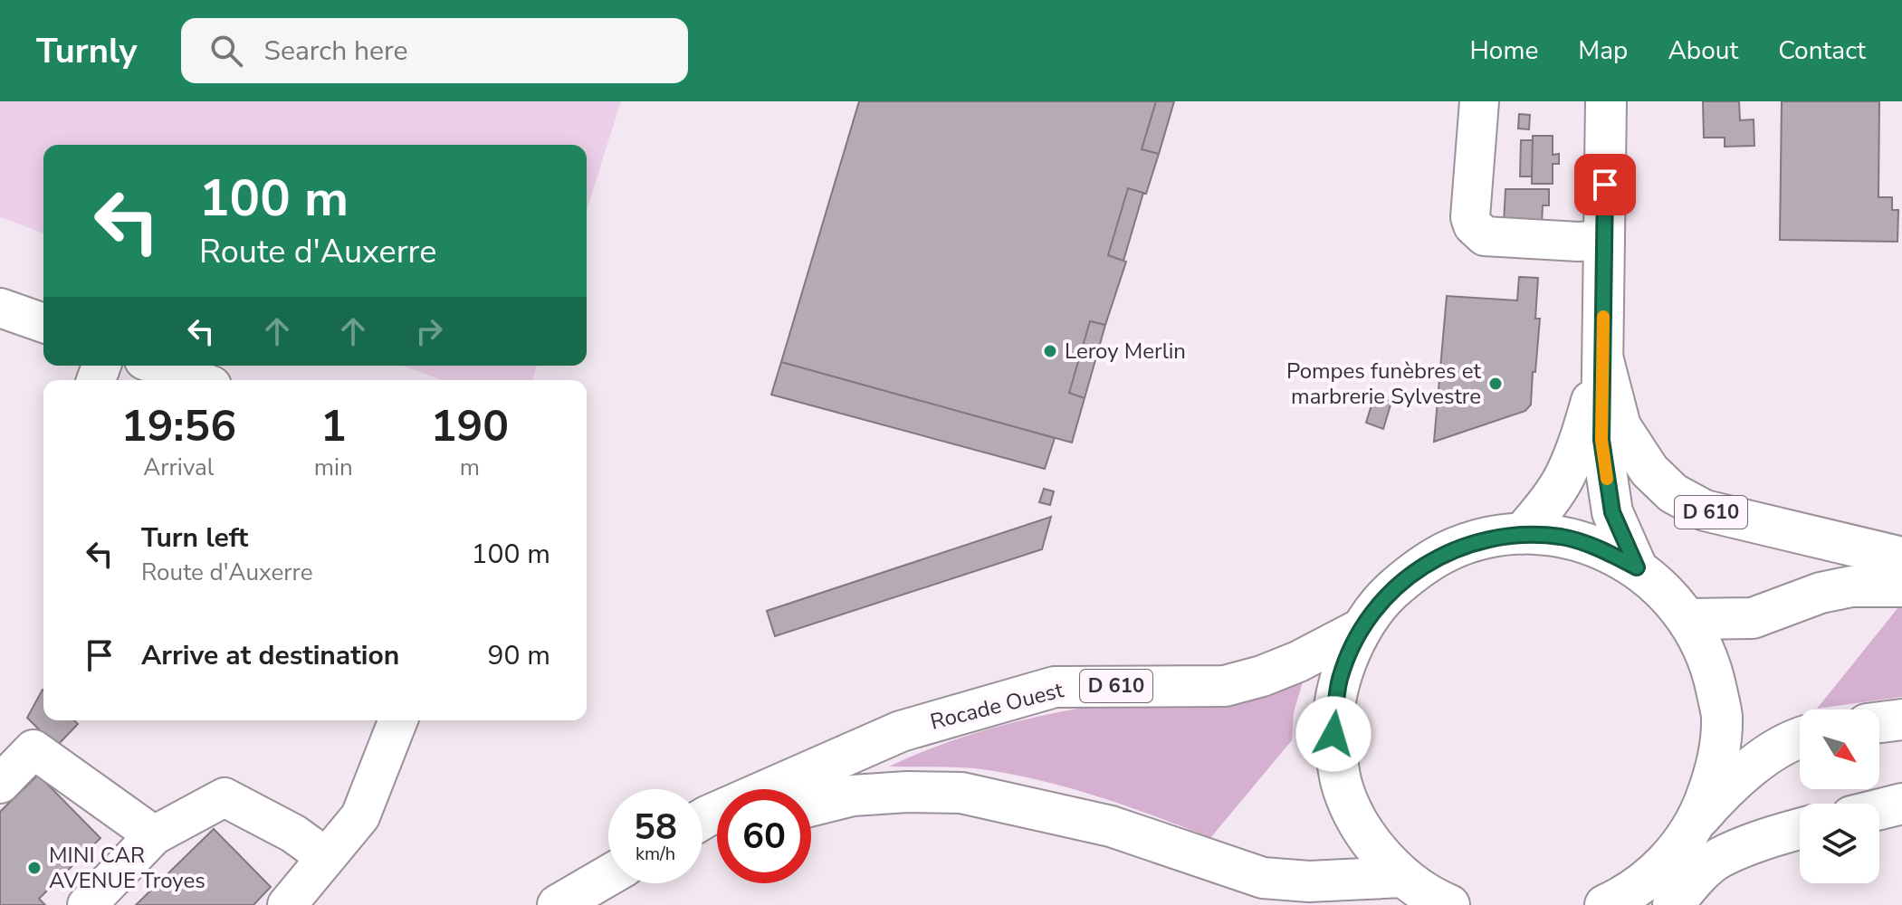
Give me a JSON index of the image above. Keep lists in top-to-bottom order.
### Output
{
  "streets": {
    "main road": ["D 610", "Rocade Ouest"]
  },
  "places": ["Leroy Merlin", "Pompes funèbres et marbrerie Sylvestre", "MINI CAR AVENUE Troyes"],
  "north": "bottom right",
  "page": {
    "header": "Turnly",
    "search": "Search here",
    "nav": [
      "Home",
      "Map",
      "About",
      "Contact"
    ],
    "turn": ["100 m", "Route d'Auxerre"],
    "eta": [
      "19:56",
      "Arrival",
      "1",
      "min",
      "190",
      "m"
    ],
    "list": [
      {
        "name": "Turn left",
        "note": "Route d'Auxerre",
        "value": "100 m"
      },
      {
        "name": "Arrive at destination",
        "value": "90 m"
      }
    ],
    "speed": "58 km/h",
    "limit": "60"
  }
}
